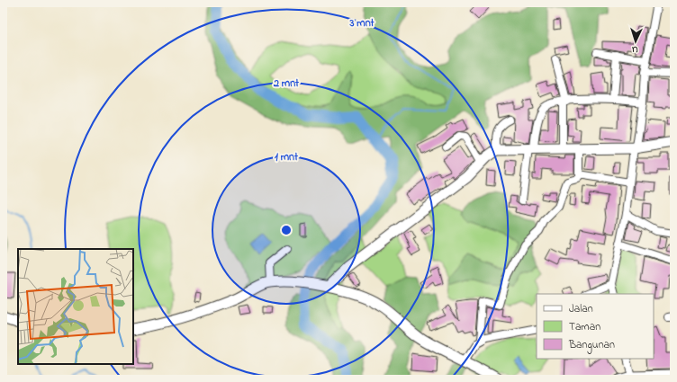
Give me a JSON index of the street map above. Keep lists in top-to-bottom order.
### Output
{
  "legend": ["Jalan", "Taman", "Bangunan"],
  "north": "bottom",
  "rings": ["3 mnt", "2 mnt", "1 mnt"]
}
